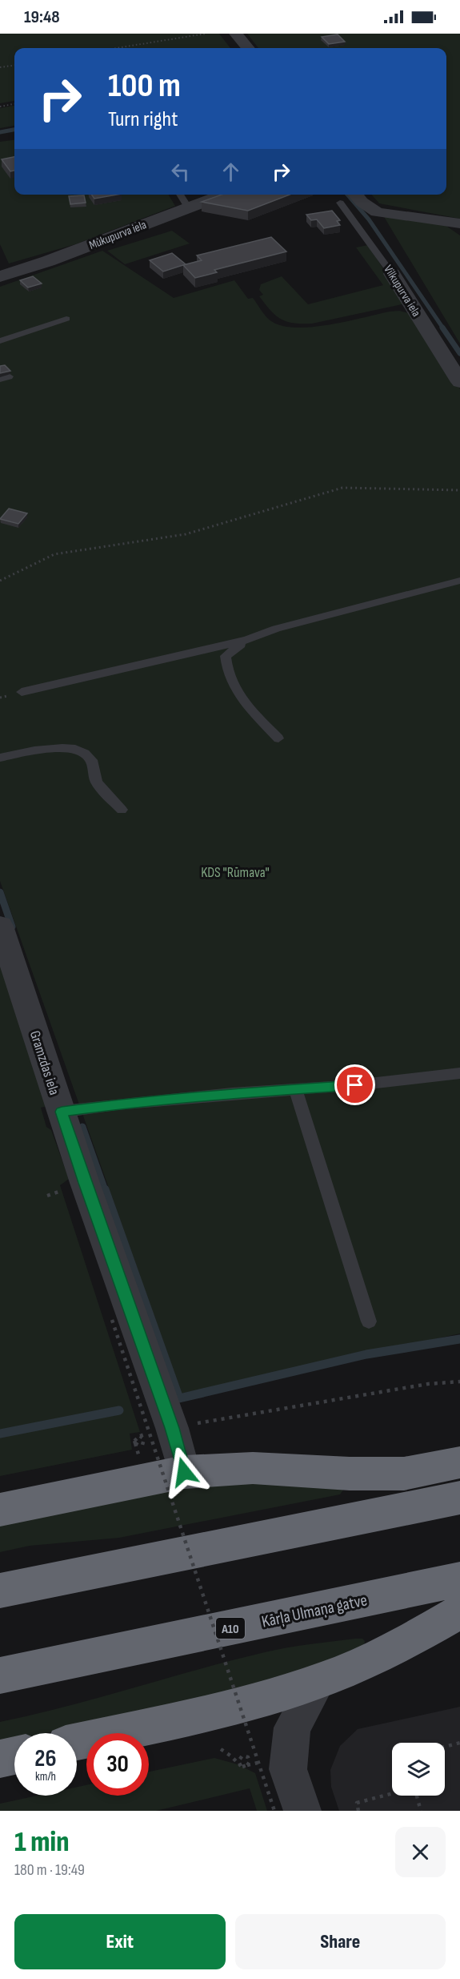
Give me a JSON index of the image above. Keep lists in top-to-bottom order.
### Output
{
  "streets": {
    "highway": ["Kārļa Ulmaņa gatve", "A10"],
    "street": ["Mūkupurva iela", "Vilkupurva iela", "Gramzdas iela"]
  },
  "parks": ["KDS \"Rūmava\""],
  "page": {
    "status": "19:48",
    "turn": ["100 m", "Turn right"],
    "speed": "26 km/h",
    "limit": "30",
    "heading": ["1 min", "180 m · 19:49"],
    "buttons": ["Exit", "Share"]
  }
}
